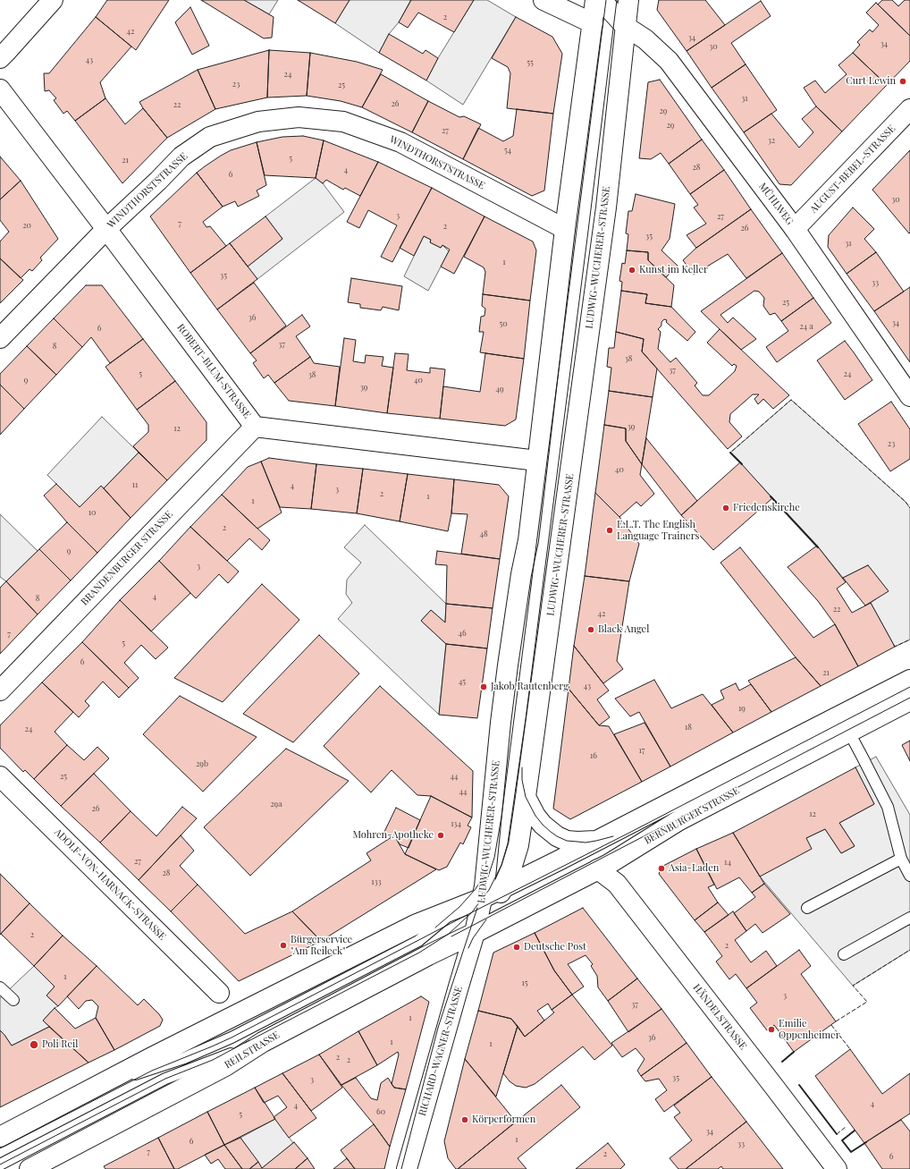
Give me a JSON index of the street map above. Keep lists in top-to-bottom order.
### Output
{
  "streets": {
    "street": [
      "WINDTHORSTSTRASSE",
      "AUGUST-BEBEL-STRASSE",
      "MÜHLWEG",
      "LUDWIG-WUCHERER-STRASSE",
      "ROBERT-BLUM-STRASSE",
      "BRANDENBURGER STRASSE",
      "BERNBURGER STRASSE",
      "ADOLF-VON-HARNACK-STRASSE",
      "HÄNDELSTRASSE",
      "REILSTRASSE",
      "RICHARD-WAGNER-STRASSE"
    ]
  },
  "crossings": [
    ["WINDTHORSTSTRASSE", "LUDWIG-WUCHERER-STRASSE"],
    ["WINDTHORSTSTRASSE", "ROBERT-BLUM-STRASSE"],
    ["AUGUST-BEBEL-STRASSE", "MÜHLWEG"],
    ["MÜHLWEG", "LUDWIG-WUCHERER-STRASSE"],
    ["LUDWIG-WUCHERER-STRASSE", "ROBERT-BLUM-STRASSE"],
    ["LUDWIG-WUCHERER-STRASSE", "BERNBURGER STRASSE"],
    ["LUDWIG-WUCHERER-STRASSE", "REILSTRASSE"],
    ["LUDWIG-WUCHERER-STRASSE", "RICHARD-WAGNER-STRASSE"],
    ["ROBERT-BLUM-STRASSE", "BRANDENBURGER STRASSE"],
    ["BERNBURGER STRASSE", "HÄNDELSTRASSE"],
    ["BERNBURGER STRASSE", "REILSTRASSE"],
    ["BERNBURGER STRASSE", "RICHARD-WAGNER-STRASSE"],
    ["REILSTRASSE", "RICHARD-WAGNER-STRASSE"]
  ],
  "places": [
    "Curt Lewin",
    "Kunst im Keller",
    "Friedenskirche",
    "E.L.T. The English Language Trainers",
    "Black Angel",
    "Jakob Rautenberg",
    "Mohren-Apotheke",
    "Asia-Laden",
    "Bürgerservice \"Am Reileck\"",
    "Deutsche Post",
    "Emilie Oppenheimer",
    "Poli Reil",
    "Körperformen"
  ],
  "house_numbers": [
    "2",
    "42",
    "34",
    "34",
    "30",
    "43",
    "55",
    "24",
    "23",
    "25",
    "31",
    "26",
    "22",
    "29",
    "29",
    "27",
    "32",
    "54",
    "5",
    "21",
    "28",
    "4",
    "6",
    "30",
    "3",
    "27",
    "7",
    "20",
    "2",
    "26",
    "35",
    "31",
    "1",
    "35",
    "33",
    "25",
    "36",
    "34",
    "50",
    "24 a",
    "6",
    "37",
    "8",
    "38",
    "37",
    "5",
    "24",
    "38",
    "9",
    "40",
    "39",
    "49",
    "39",
    "12",
    "23",
    "40",
    "11",
    "4",
    "3",
    "2",
    "1",
    "1",
    "10",
    "2",
    "48",
    "9",
    "3",
    "4",
    "8",
    "22",
    "42",
    "46",
    "7",
    "5",
    "6",
    "21",
    "45",
    "43",
    "19",
    "18",
    "24",
    "17",
    "16",
    "29b",
    "25",
    "44",
    "44",
    "29a",
    "26",
    "12",
    "134",
    "27",
    "14",
    "28",
    "133",
    "2",
    "2",
    "1",
    "15",
    "3",
    "37",
    "1",
    "36",
    "1",
    "1",
    "2",
    "2",
    "35",
    "3",
    "4",
    "4",
    "60",
    "5",
    "34",
    "1",
    "6",
    "33",
    "7",
    "2",
    "6"
  ]
}
